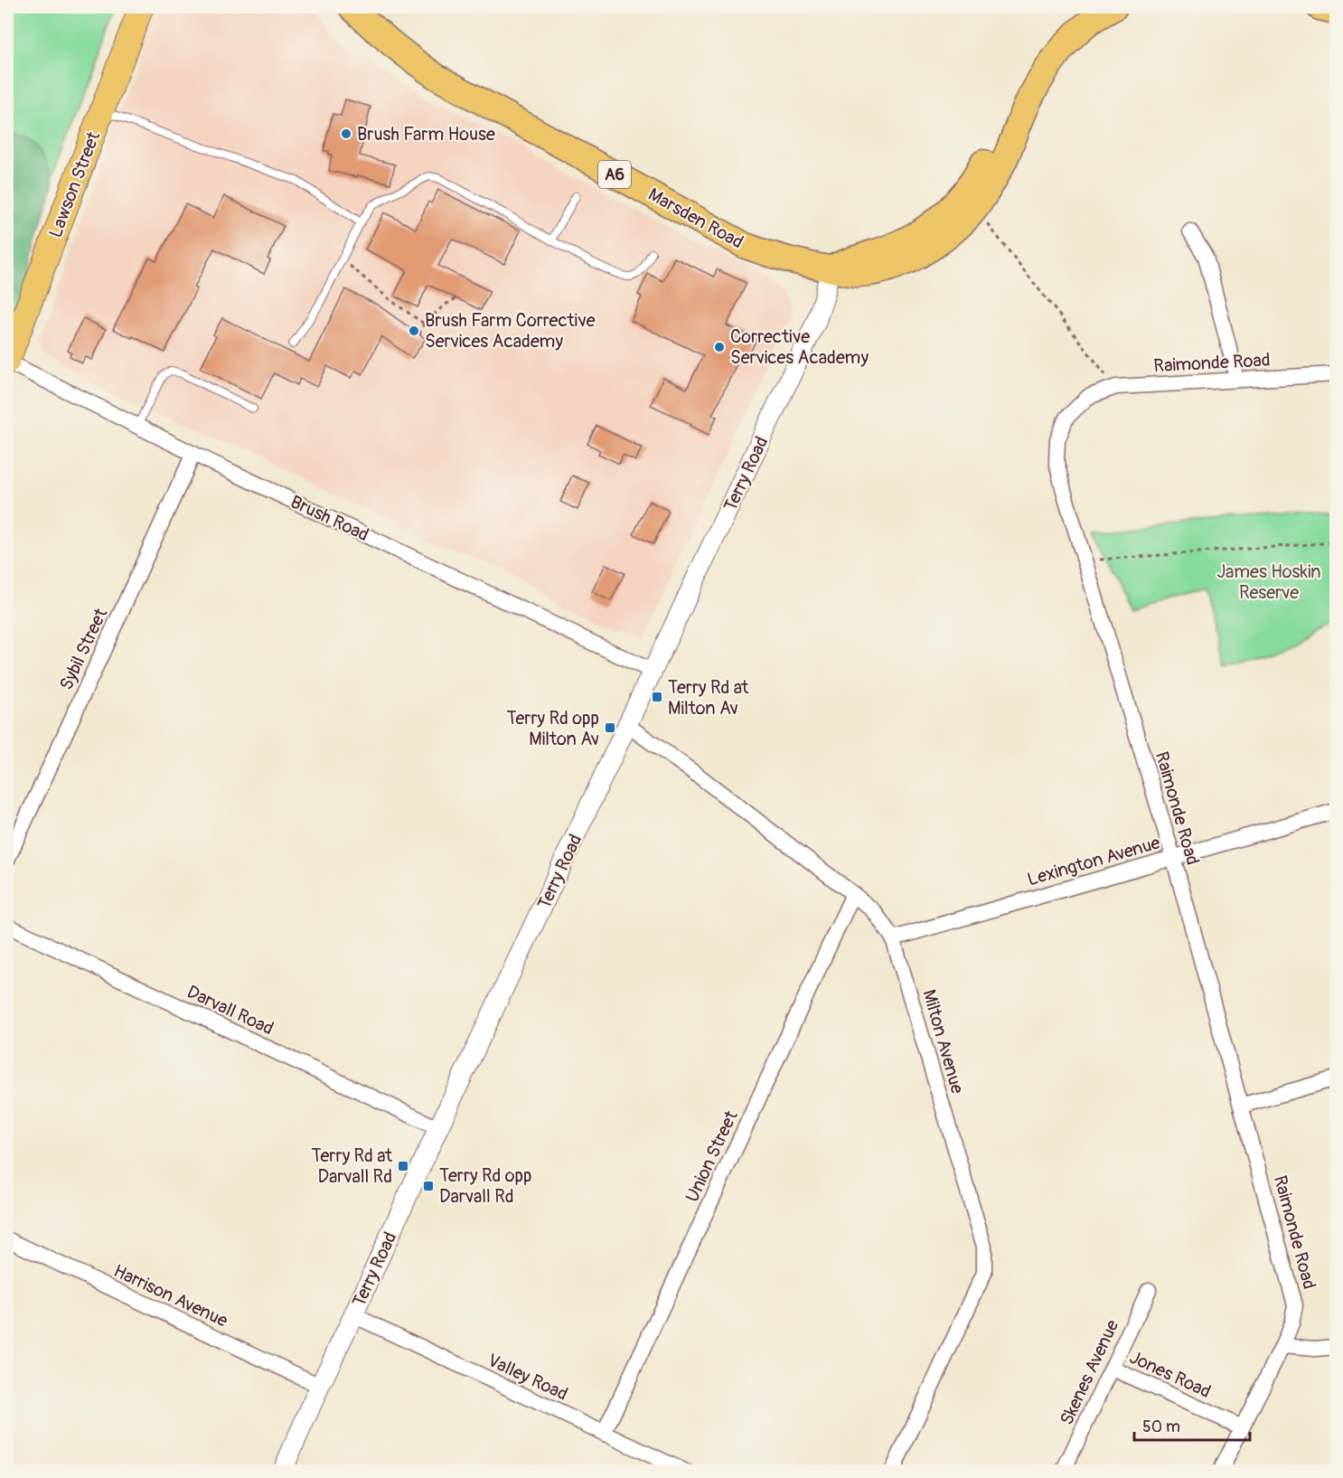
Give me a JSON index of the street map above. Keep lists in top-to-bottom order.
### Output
{
  "streets": {
    "highway": ["A6", "Marsden Road"],
    "main road": ["Lawson Street"],
    "street": [
      "Raimonde Road",
      "Terry Road",
      "Brush Road",
      "Sybil Street",
      "Lexington Avenue",
      "Darvall Road",
      "Milton Avenue",
      "Union Street",
      "Harrison Avenue",
      "Skenes Avenue",
      "Jones Road",
      "Valley Road"
    ]
  },
  "crossings": [
    ["Lawson Street", "Brush Road"],
    ["Marsden Road", "Terry Road"],
    ["Raimonde Road", "Lexington Avenue"],
    ["Raimonde Road", "Jones Road"],
    ["Terry Road", "Brush Road"],
    ["Terry Road", "Darvall Road"],
    ["Terry Road", "Milton Avenue"],
    ["Terry Road", "Harrison Avenue"],
    ["Terry Road", "Valley Road"],
    ["Brush Road", "Sybil Street"],
    ["Lexington Avenue", "Milton Avenue"],
    ["Milton Avenue", "Union Street"],
    ["Union Street", "Valley Road"],
    ["Skenes Avenue", "Jones Road"]
  ],
  "parks": ["James Hoskin Reserve"],
  "places": {
    "other": ["Brush Farm House", "Brush Farm Corrective Services Academy", "Corrective Services Academy"],
    "transit": [
      "Terry Rd at Milton Av",
      "Terry Rd opp Milton Av",
      "Terry Rd at Darvall Rd",
      "Terry Rd opp Darvall Rd"
    ]
  },
  "scale_bar": "50 m"
}
